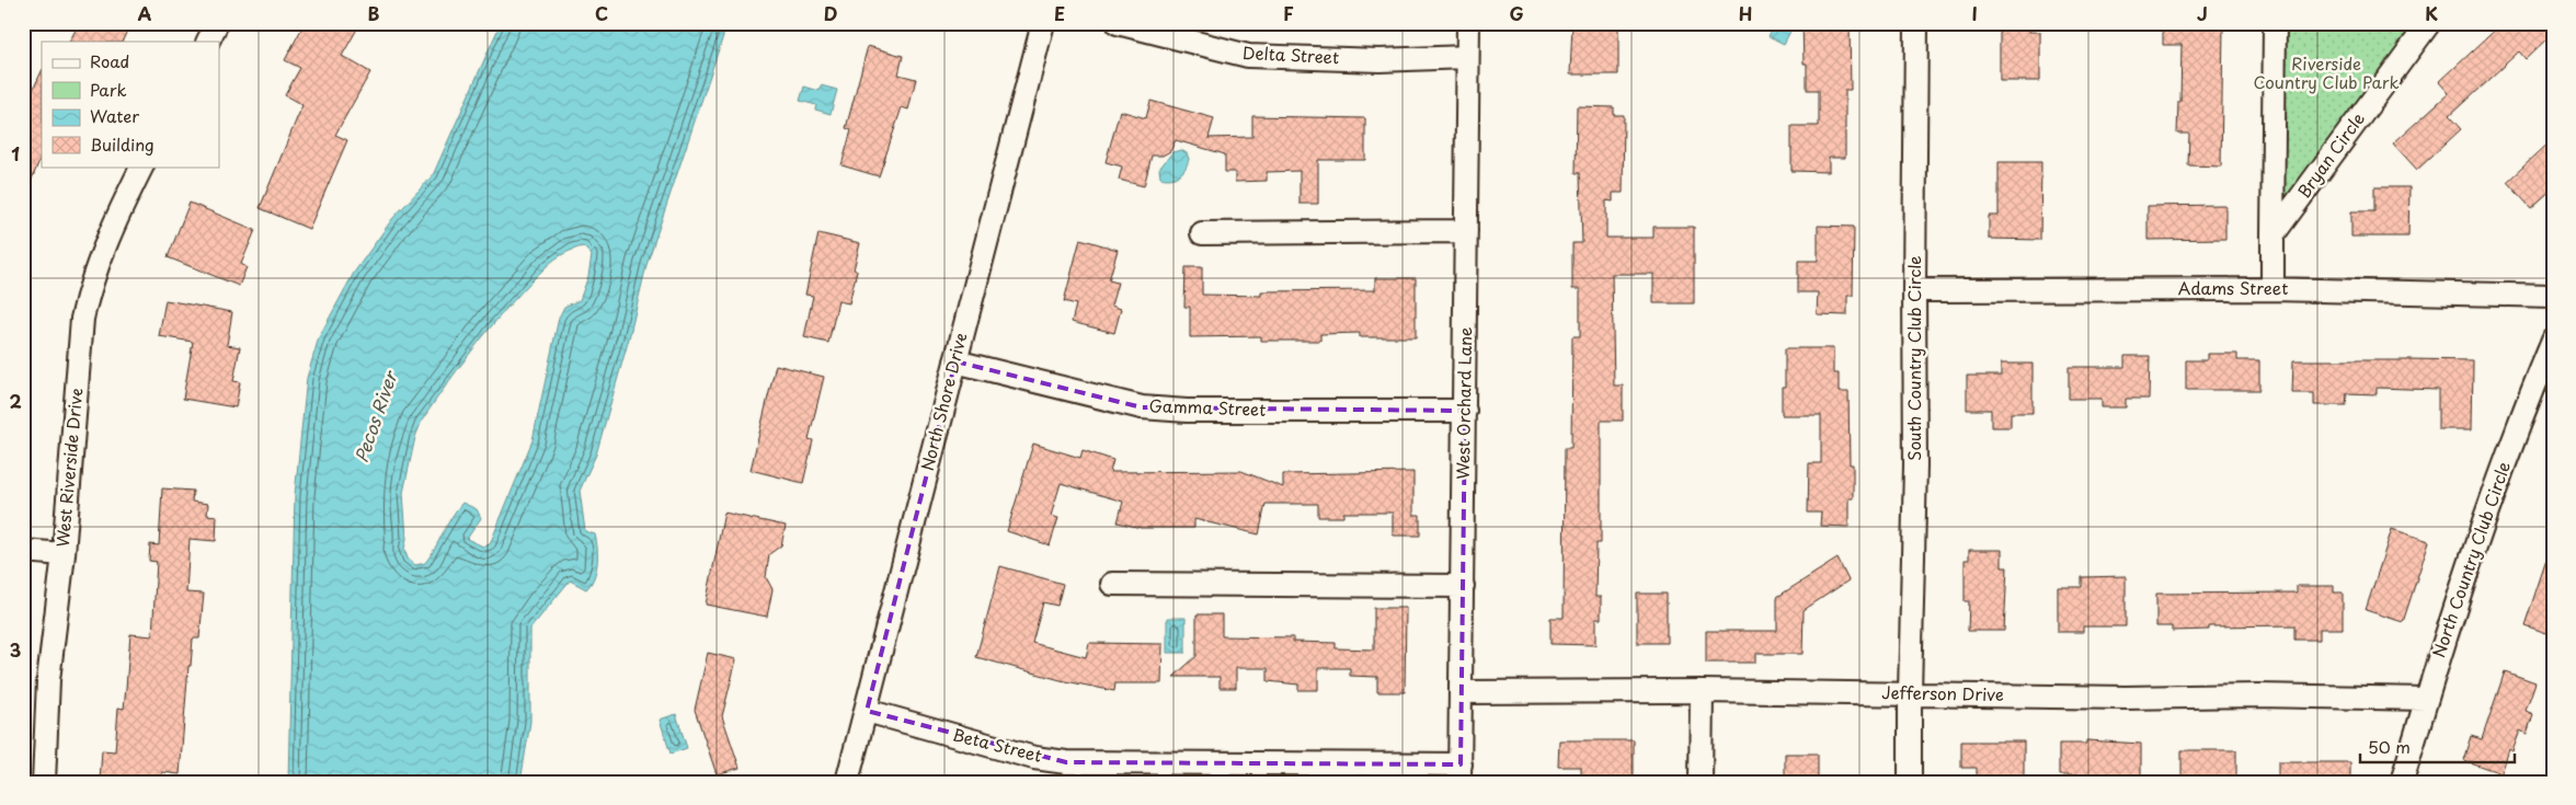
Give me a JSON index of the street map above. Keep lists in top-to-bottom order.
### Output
{
  "streets": {
    "street": [
      "Delta Street",
      "Bryan Circle",
      "Adams Street",
      "South Country Club Circle",
      "North Shore Drive",
      "West Orchard Lane",
      "Gamma Street",
      "West Riverside Drive",
      "North Country Club Circle",
      "Jefferson Drive",
      "Beta Street"
    ]
  },
  "crossings": [
    ["Delta Street", "West Orchard Lane"],
    ["Bryan Circle", "Adams Street"],
    ["Adams Street", "South Country Club Circle"],
    ["South Country Club Circle", "Jefferson Drive"],
    ["North Shore Drive", "Gamma Street"],
    ["North Shore Drive", "Beta Street"],
    ["West Orchard Lane", "Gamma Street"],
    ["West Orchard Lane", "Jefferson Drive"],
    ["West Orchard Lane", "Beta Street"],
    ["North Country Club Circle", "Jefferson Drive"]
  ],
  "water": ["Pecos River"],
  "parks": ["Riverside Country Club Park"],
  "legend": [
    "Road",
    "Park",
    "Water",
    "Building"
  ],
  "scale_bar": "50 m",
  "grid": {
    "columns": [
      "A",
      "B",
      "C",
      "D",
      "E",
      "F",
      "G",
      "H",
      "I",
      "J",
      "K"
    ],
    "rows": ["1", "2", "3"]
  }
}
